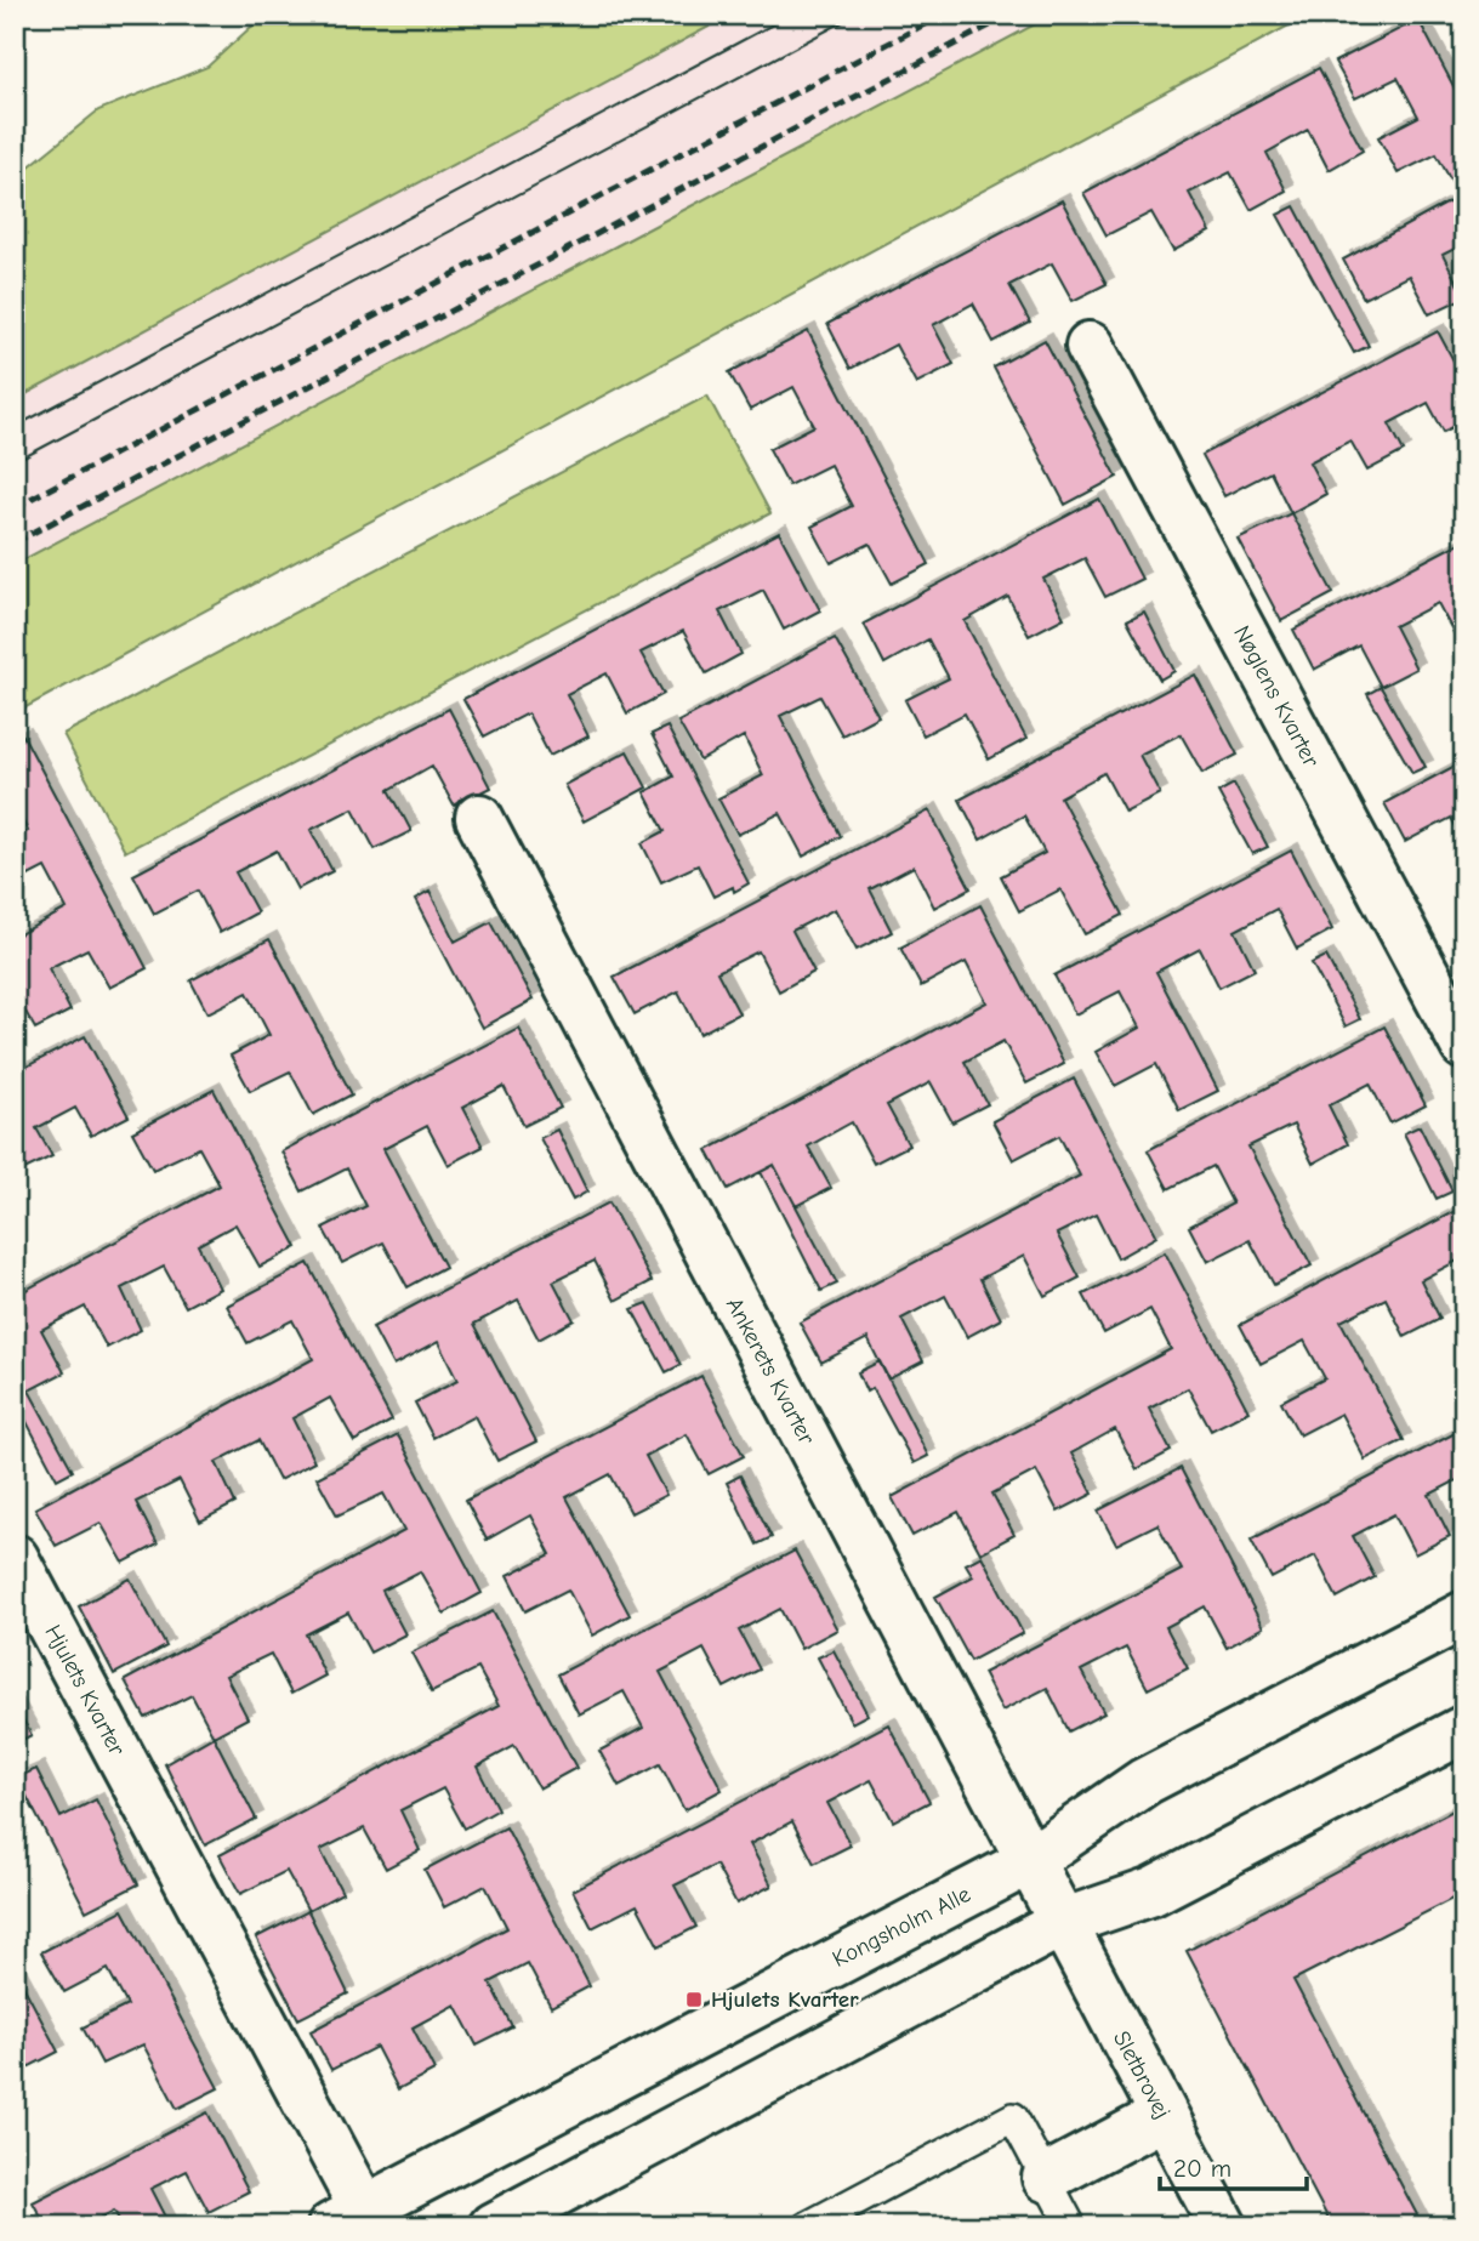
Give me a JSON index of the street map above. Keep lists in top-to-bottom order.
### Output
{
  "streets": {
    "street": [
      "Nøglens Kvarter",
      "Ankerets Kvarter",
      "Hjulets Kvarter",
      "Kongsholm Alle",
      "Sletbrovej"
    ]
  },
  "crossings": [
    ["Ankerets Kvarter", "Kongsholm Alle"],
    ["Ankerets Kvarter", "Sletbrovej"],
    ["Hjulets Kvarter", "Kongsholm Alle"]
  ],
  "places": {
    "transit": ["Hjulets Kvarter"]
  },
  "scale_bar": "20 m"
}
